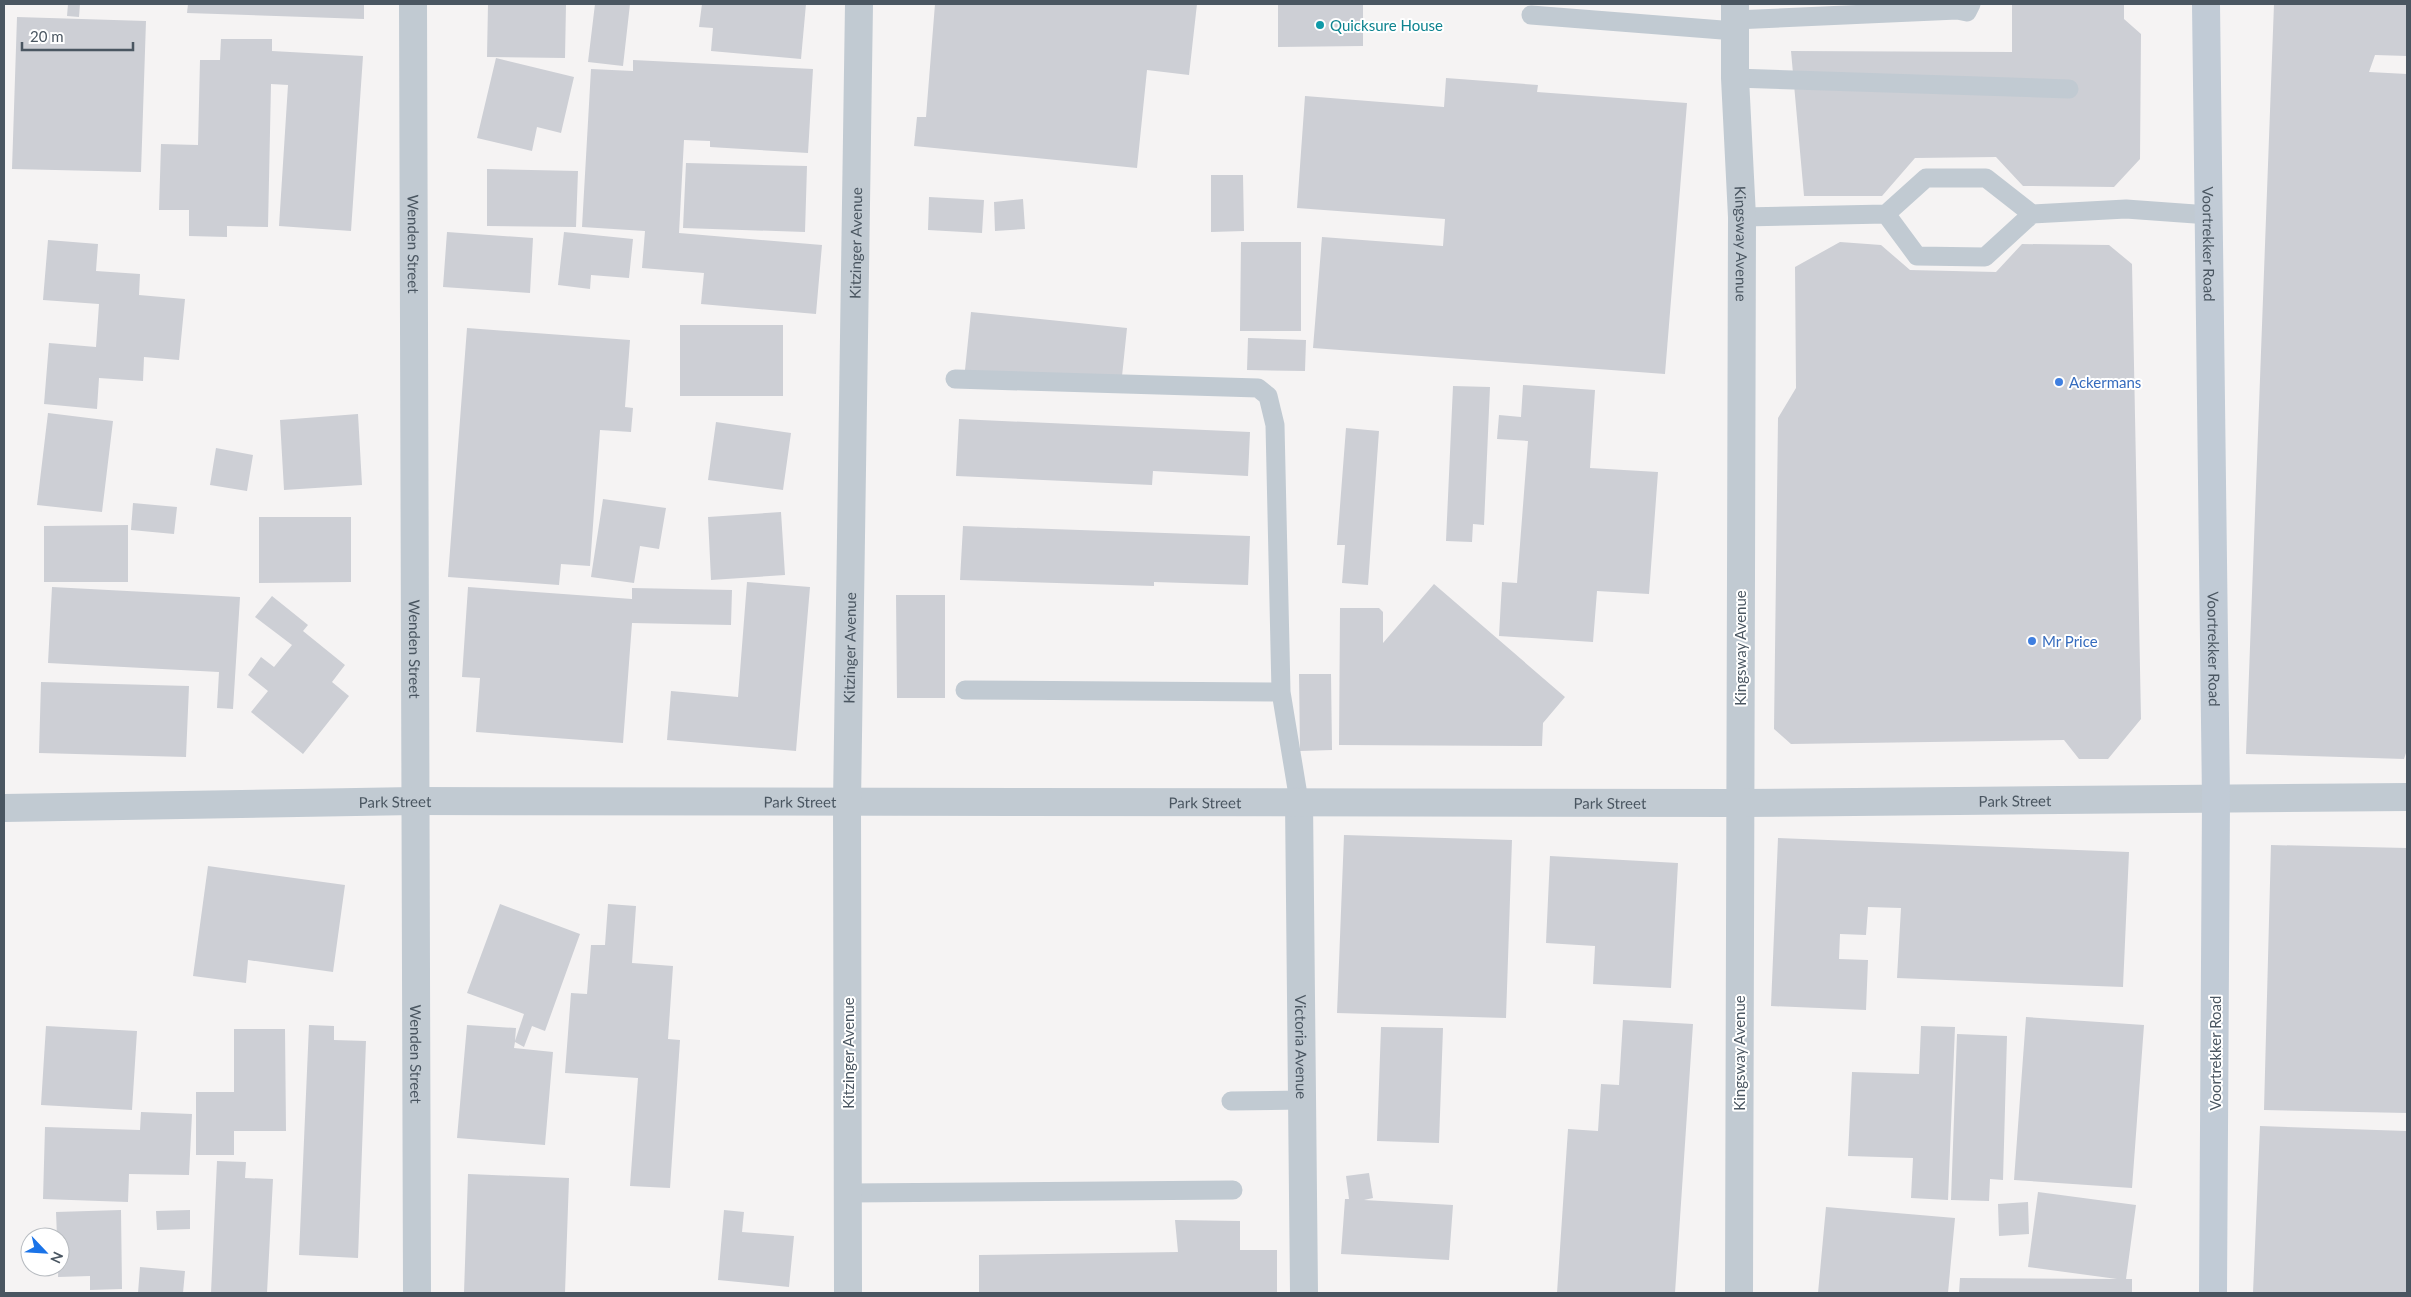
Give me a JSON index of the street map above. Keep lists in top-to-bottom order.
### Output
{
  "streets": {
    "main road": ["Voortrekker Road"],
    "street": [
      "Kingsway Avenue",
      "Wenden Street",
      "Kitzinger Avenue",
      "Park Street",
      "Victoria Avenue"
    ]
  },
  "crossings": [
    ["Kingsway Avenue", "Park Street"],
    ["Wenden Street", "Park Street"],
    ["Kitzinger Avenue", "Park Street"],
    ["Voortrekker Road", "Park Street"],
    ["Park Street", "Victoria Avenue"]
  ],
  "places": ["Quicksure House", "Ackermans", "Mr Price"],
  "scale_bar": "20 m",
  "north": "bottom right"
}
